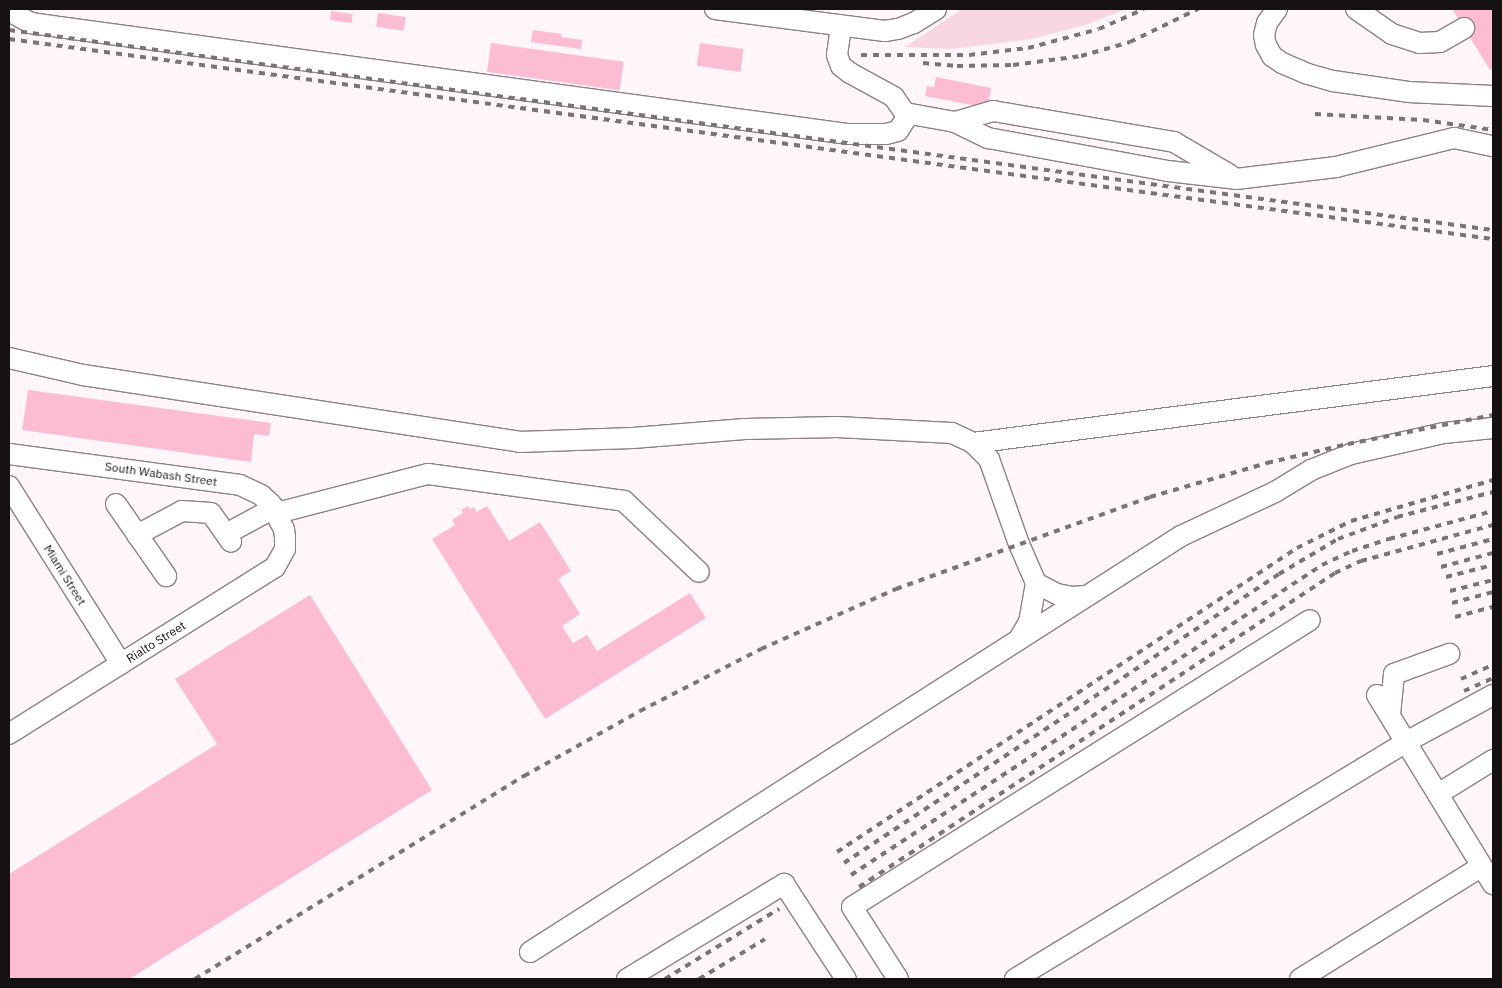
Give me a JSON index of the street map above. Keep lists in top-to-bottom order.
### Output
{
  "streets": {
    "street": ["South Wabash Street", "Miami Street", "Rialto Street"]
  },
  "crossings": [
    ["South Wabash Street", "Rialto Street"],
    ["Miami Street", "Rialto Street"]
  ]
}
